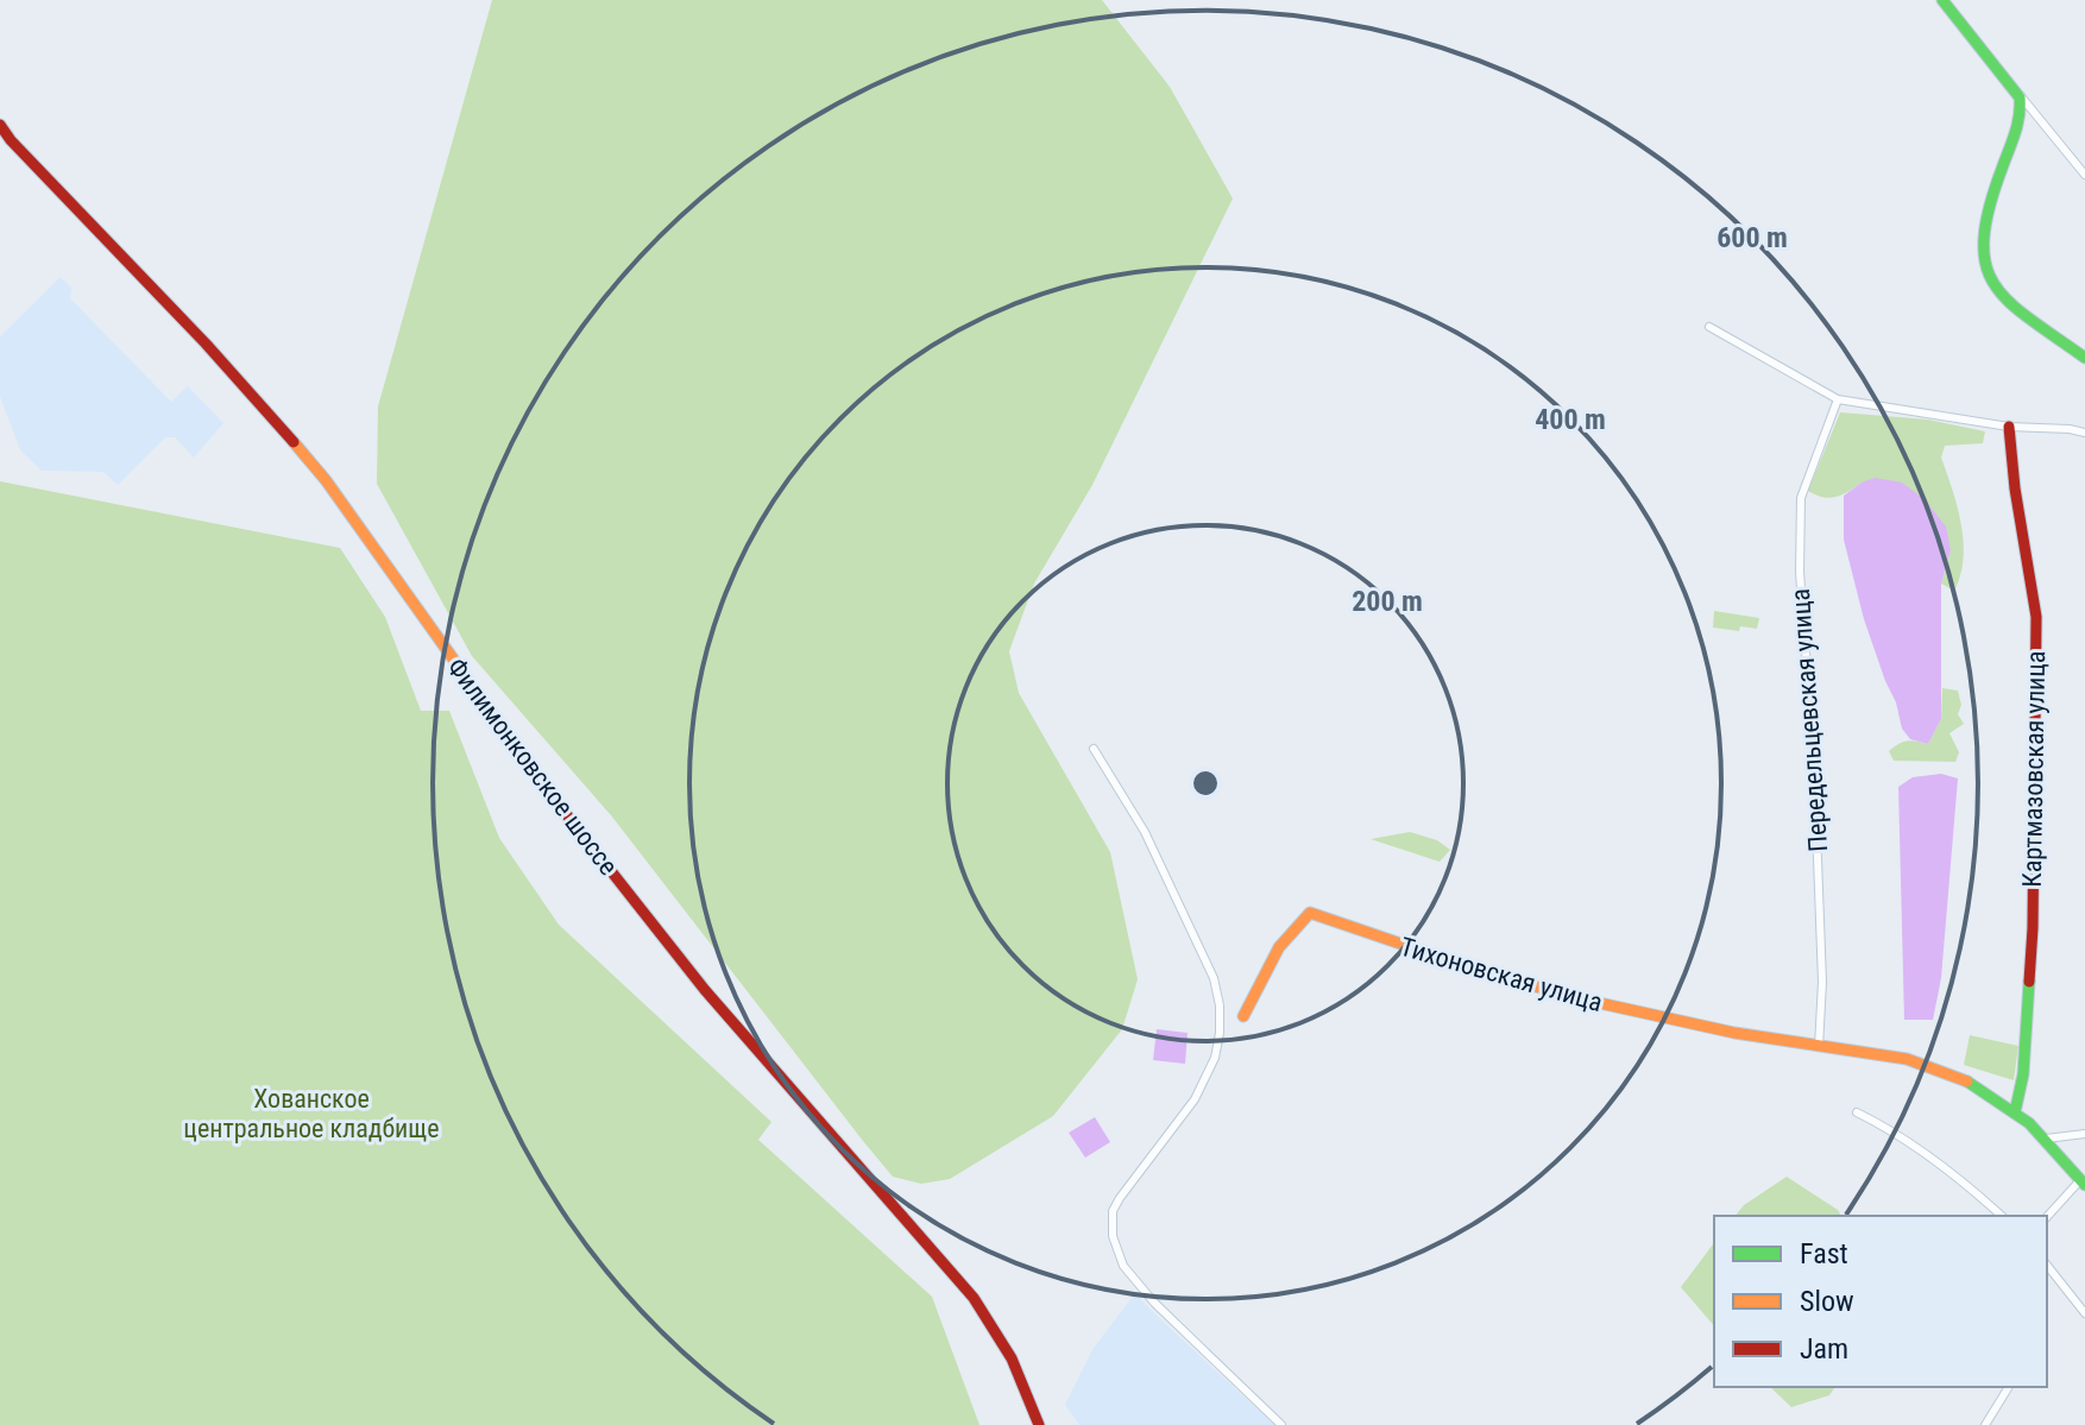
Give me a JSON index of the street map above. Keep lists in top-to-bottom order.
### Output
{
  "streets": {
    "street": [
      "Передельцевская улица",
      "Филимонковское шоссе",
      "Картмазовская улица",
      "Тихоновская улица"
    ]
  },
  "crossings": [
    ["Передельцевская улица", "Тихоновская улица"]
  ],
  "parks": ["Хованское центральное кладбище"],
  "legend": ["Fast", "Slow", "Jam"],
  "rings": ["600 m", "400 m", "200 m"]
}
